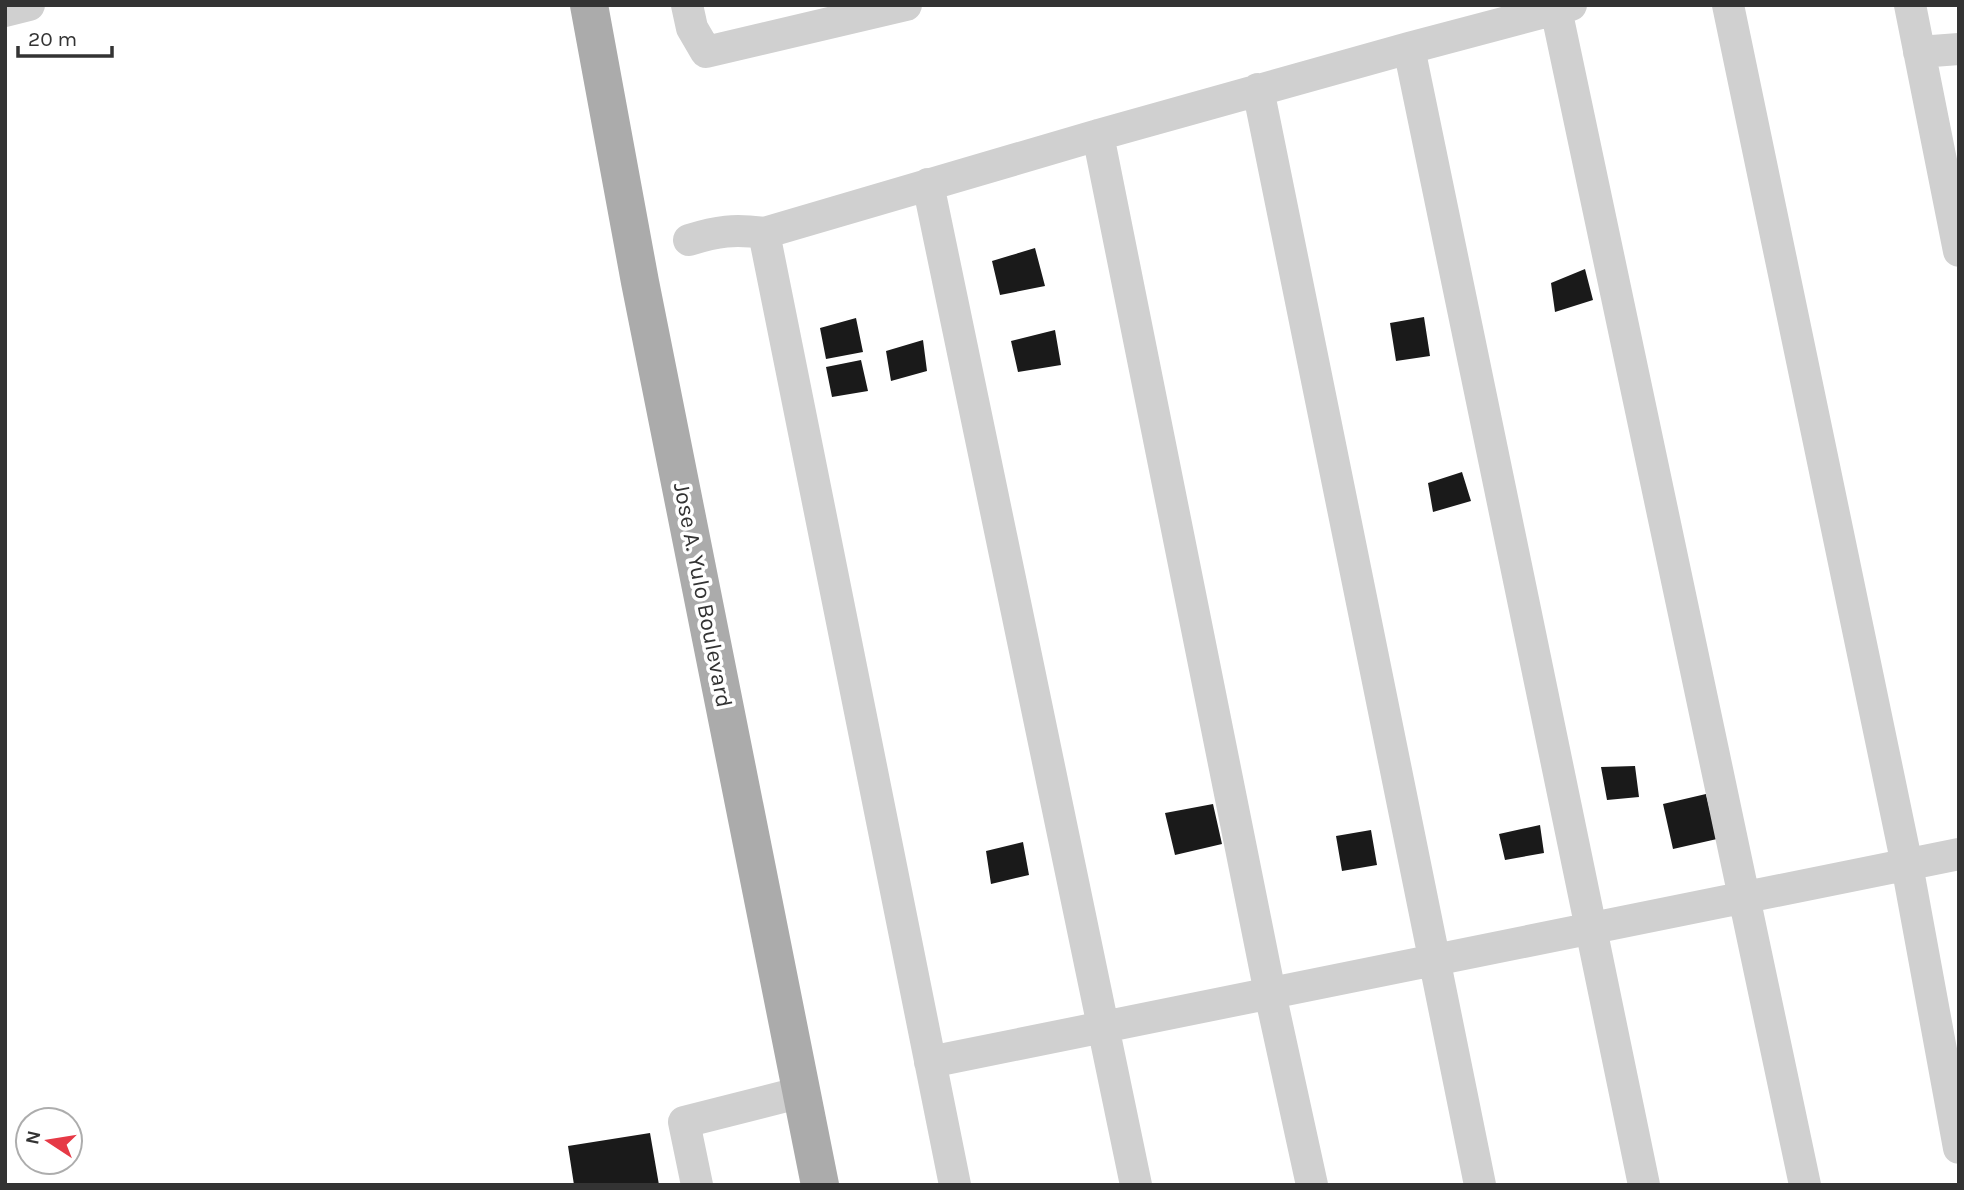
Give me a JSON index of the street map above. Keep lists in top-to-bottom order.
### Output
{
  "streets": {
    "main road": ["Jose A. Yulo Boulevard"]
  },
  "scale_bar": "20 m",
  "north": "left"
}
